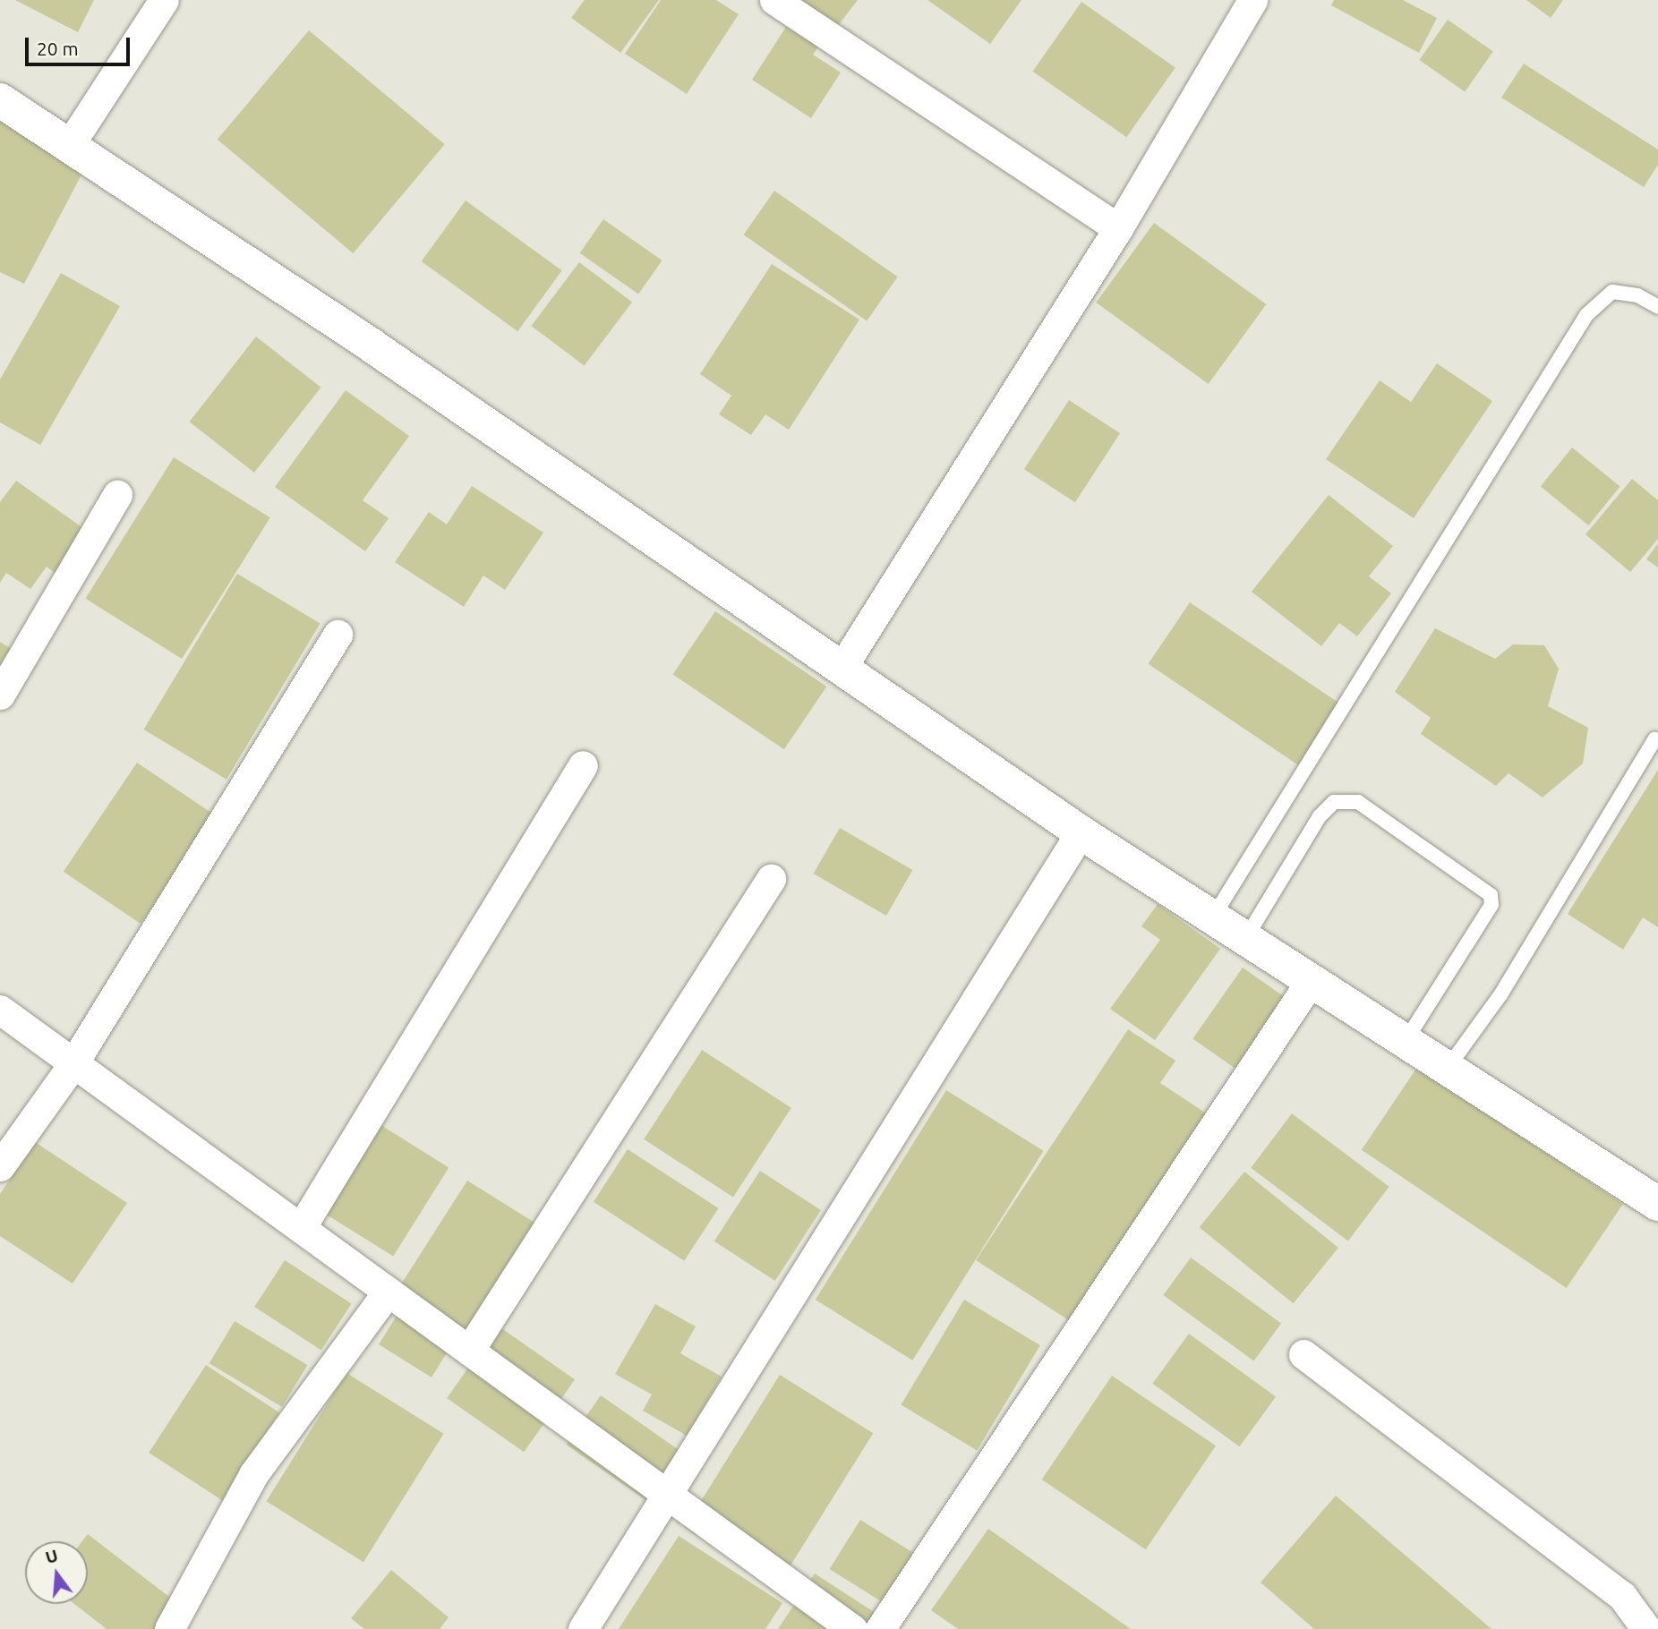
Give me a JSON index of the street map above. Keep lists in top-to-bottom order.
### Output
{
  "scale_bar": "20 m",
  "north": "top"
}
